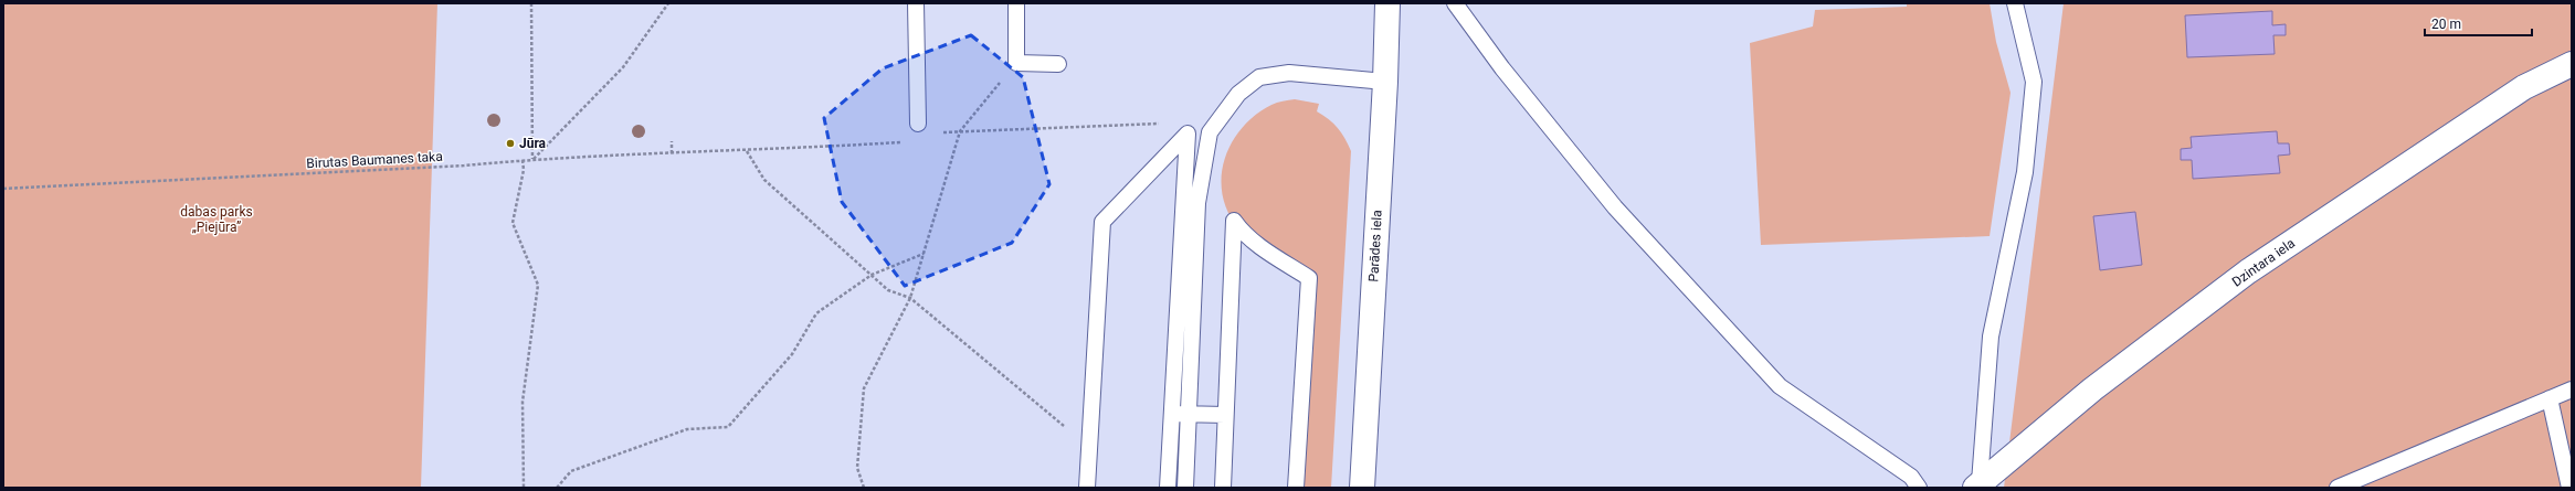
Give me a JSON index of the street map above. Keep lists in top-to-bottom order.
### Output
{
  "streets": {
    "street": ["Parādes iela", "Dzintara iela"],
    "path": ["Birutas Baumanes taka"]
  },
  "parks": ["dabas parks „Piejūra”"],
  "places": ["Jūra"],
  "scale_bar": "20 m"
}
